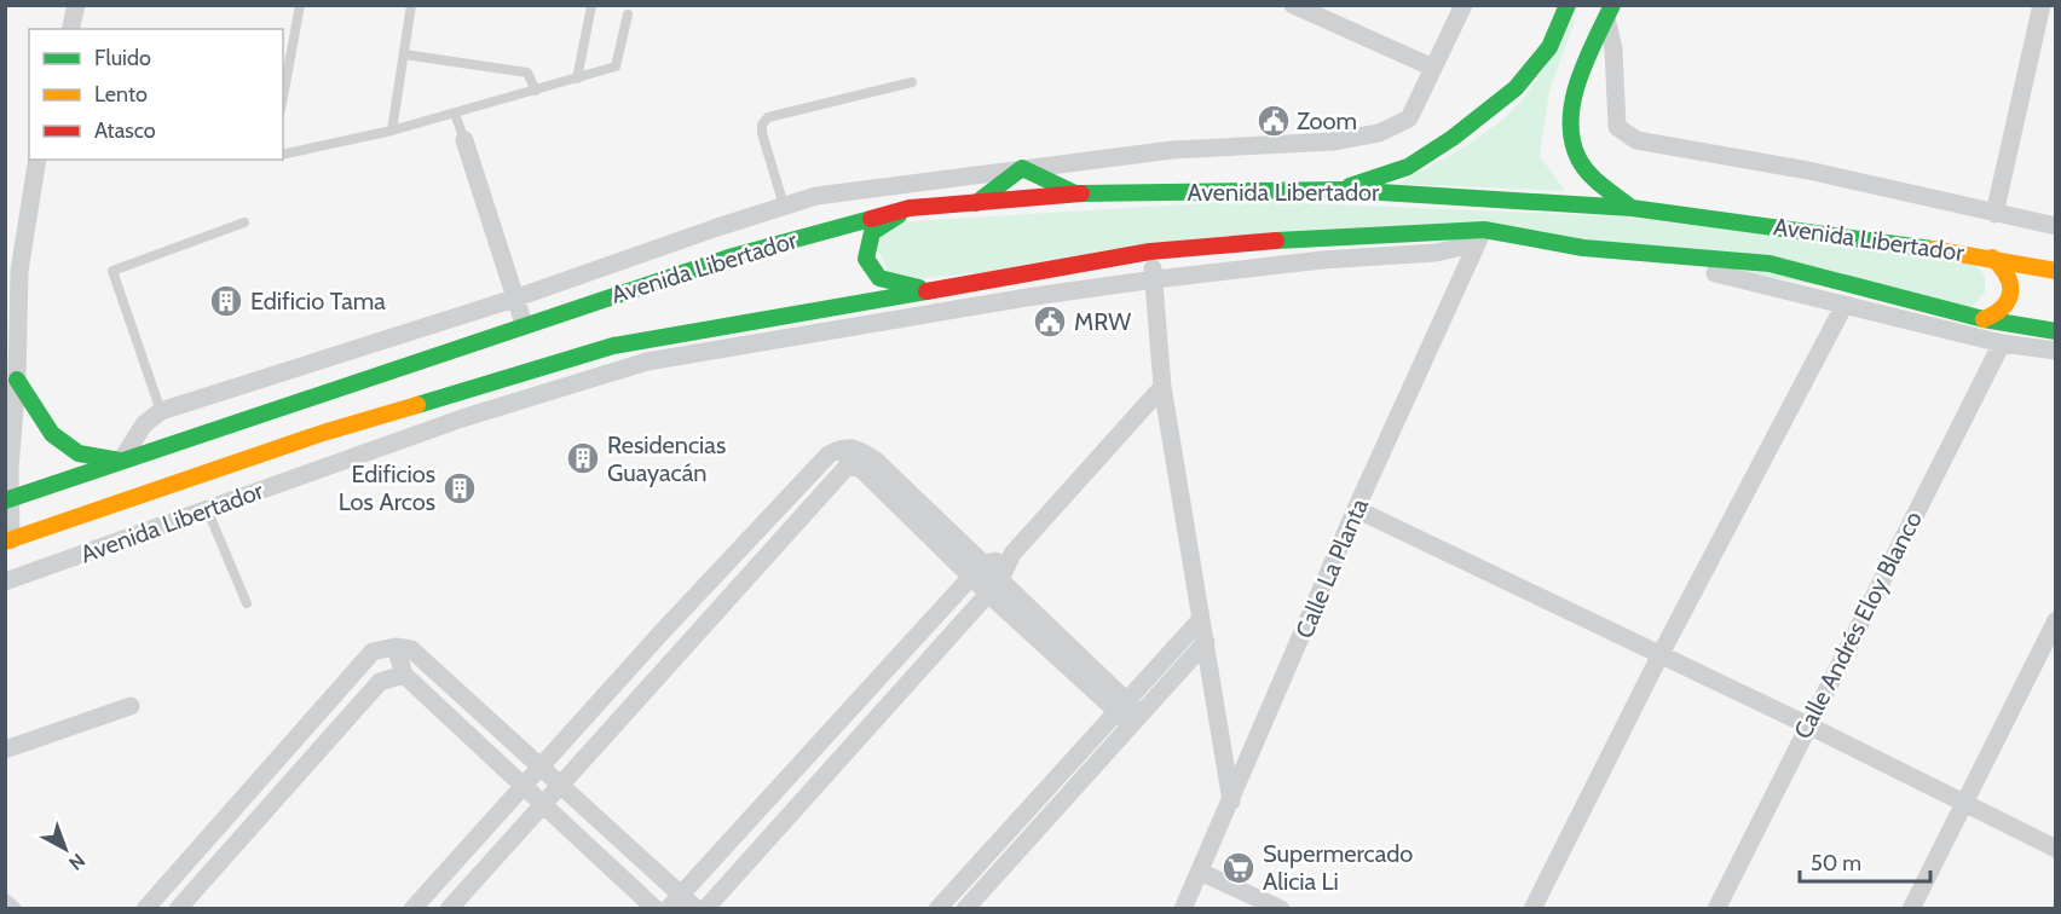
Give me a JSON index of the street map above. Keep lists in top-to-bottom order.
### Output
{
  "streets": {
    "main road": ["Avenida Libertador"],
    "street": ["Calle La Planta", "Calle Andrés Eloy Blanco"]
  },
  "crossings": [
    ["Avenida Libertador", "Calle La Planta"],
    ["Avenida Libertador", "Calle Andrés Eloy Blanco"]
  ],
  "places": {
    "public building": ["Zoom", "MRW"],
    "building": ["Edificio Tama", "Residencias Guayacán", "Edificios Los Arcos"],
    "supermarket": ["Supermercado Alicia Li"]
  },
  "legend": ["Fluido", "Lento", "Atasco"],
  "scale_bar": "50 m",
  "north": "bottom right"
}
